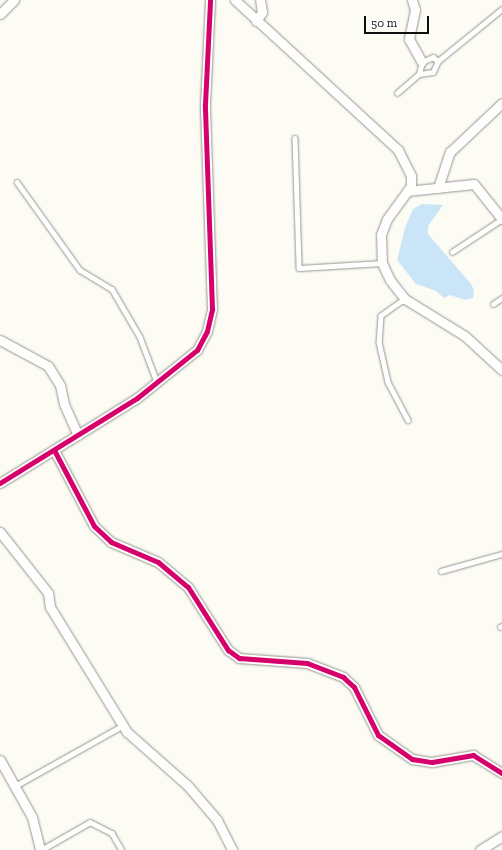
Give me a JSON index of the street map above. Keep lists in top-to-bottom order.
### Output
{
  "scale_bar": "50 m"
}
